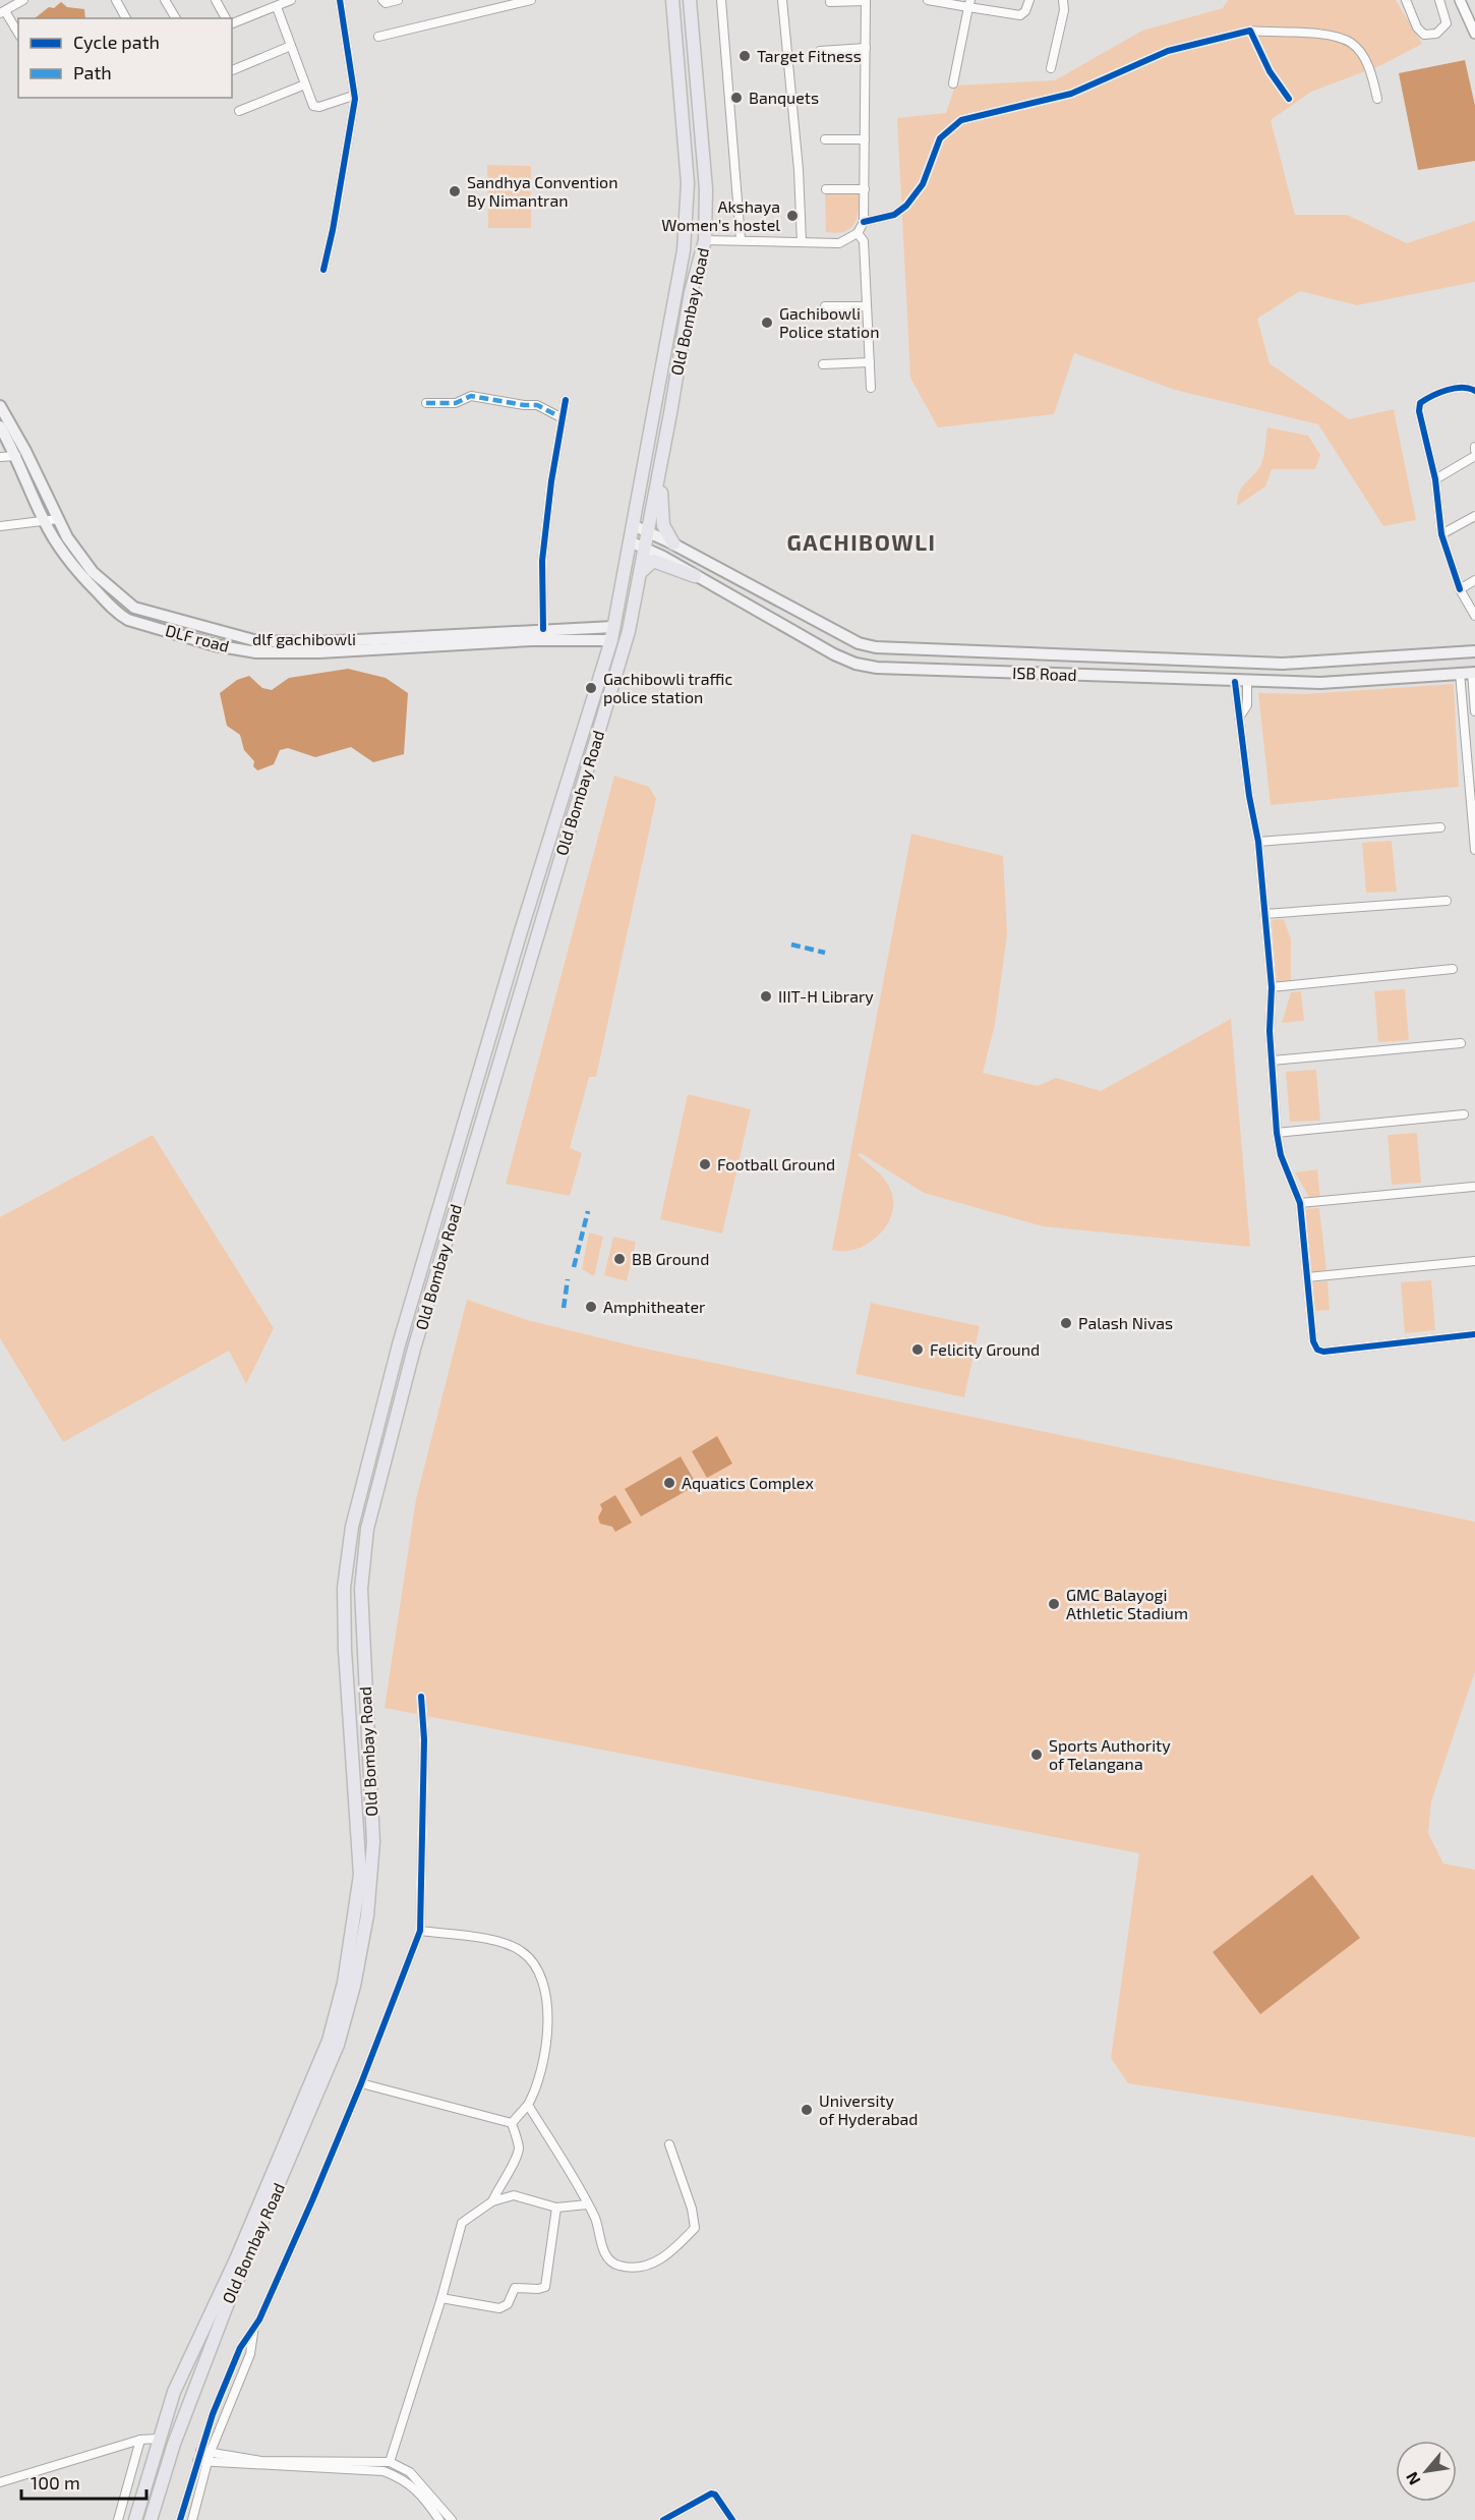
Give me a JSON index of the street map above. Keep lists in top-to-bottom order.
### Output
{
  "streets": {
    "main road": [
      "Old Bombay Road",
      "DLF road",
      "dlf gachibowli",
      "ISB Road"
    ]
  },
  "crossings": [
    ["Old Bombay Road", "DLF road"],
    ["Old Bombay Road", "dlf gachibowli"],
    ["Old Bombay Road", "ISB Road"]
  ],
  "districts": ["GACHIBOWLI"],
  "places": [
    "Target Fitness",
    "Banquets",
    "Sandhya Convention By Nimantran",
    "Akshaya Women's hostel",
    "Gachibowli Police station",
    "Gachibowli traffic police station",
    "IIIT-H Library",
    "Football Ground",
    "BB Ground",
    "Amphitheater",
    "Palash Nivas",
    "Felicity Ground",
    "Aquatics Complex",
    "GMC Balayogi Athletic Stadium",
    "Sports Authority of Telangana",
    "University of Hyderabad"
  ],
  "legend": ["Cycle path", "Path"],
  "scale_bar": "100 m",
  "north": "bottom left"
}
